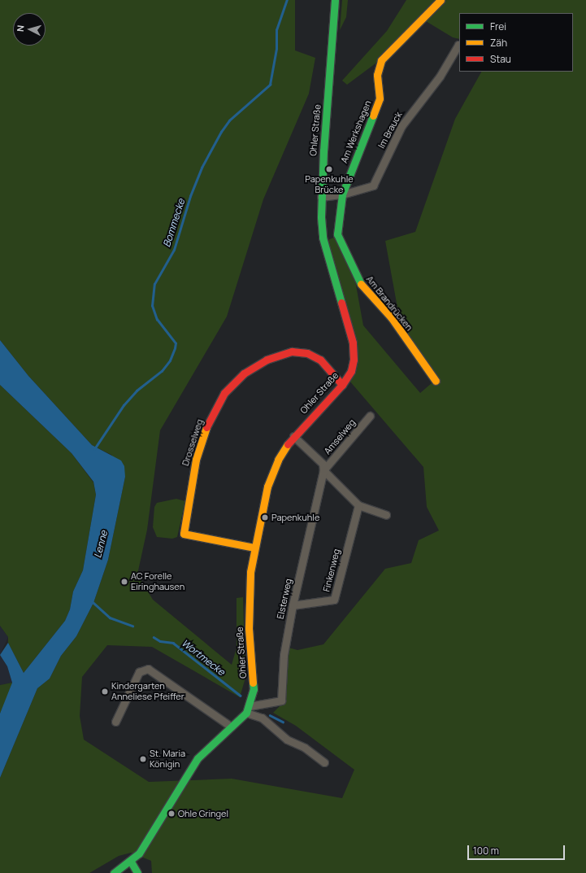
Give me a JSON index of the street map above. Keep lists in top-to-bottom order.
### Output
{
  "streets": {
    "street": [
      "Ohler Straße",
      "Im Brauck",
      "Am Werkshagen",
      "Am Brandrücken",
      "Amselweg",
      "Drosselweg",
      "Finkenweg",
      "Elsterweg"
    ]
  },
  "crossings": [
    ["Ohler Straße", "Im Brauck"],
    ["Ohler Straße", "Amselweg"],
    ["Ohler Straße", "Drosselweg"],
    ["Ohler Straße", "Elsterweg"],
    ["Im Brauck", "Am Werkshagen"],
    ["Im Brauck", "Am Brandrücken"],
    ["Am Werkshagen", "Am Brandrücken"],
    ["Amselweg", "Finkenweg"],
    ["Amselweg", "Elsterweg"],
    ["Finkenweg", "Elsterweg"]
  ],
  "water": ["Bommecke", "Lenne", "Wortmecke"],
  "places": [
    "Papenkuhle Brücke",
    "Papenkuhle",
    "AC Forelle Eiringhausen",
    "Kindergarten Anneliese Pfeiffer",
    "St. Maria Königin",
    "Ohle Gringel"
  ],
  "legend": ["Frei", "Zäh", "Stau"],
  "scale_bar": "100 m",
  "north": "left"
}
